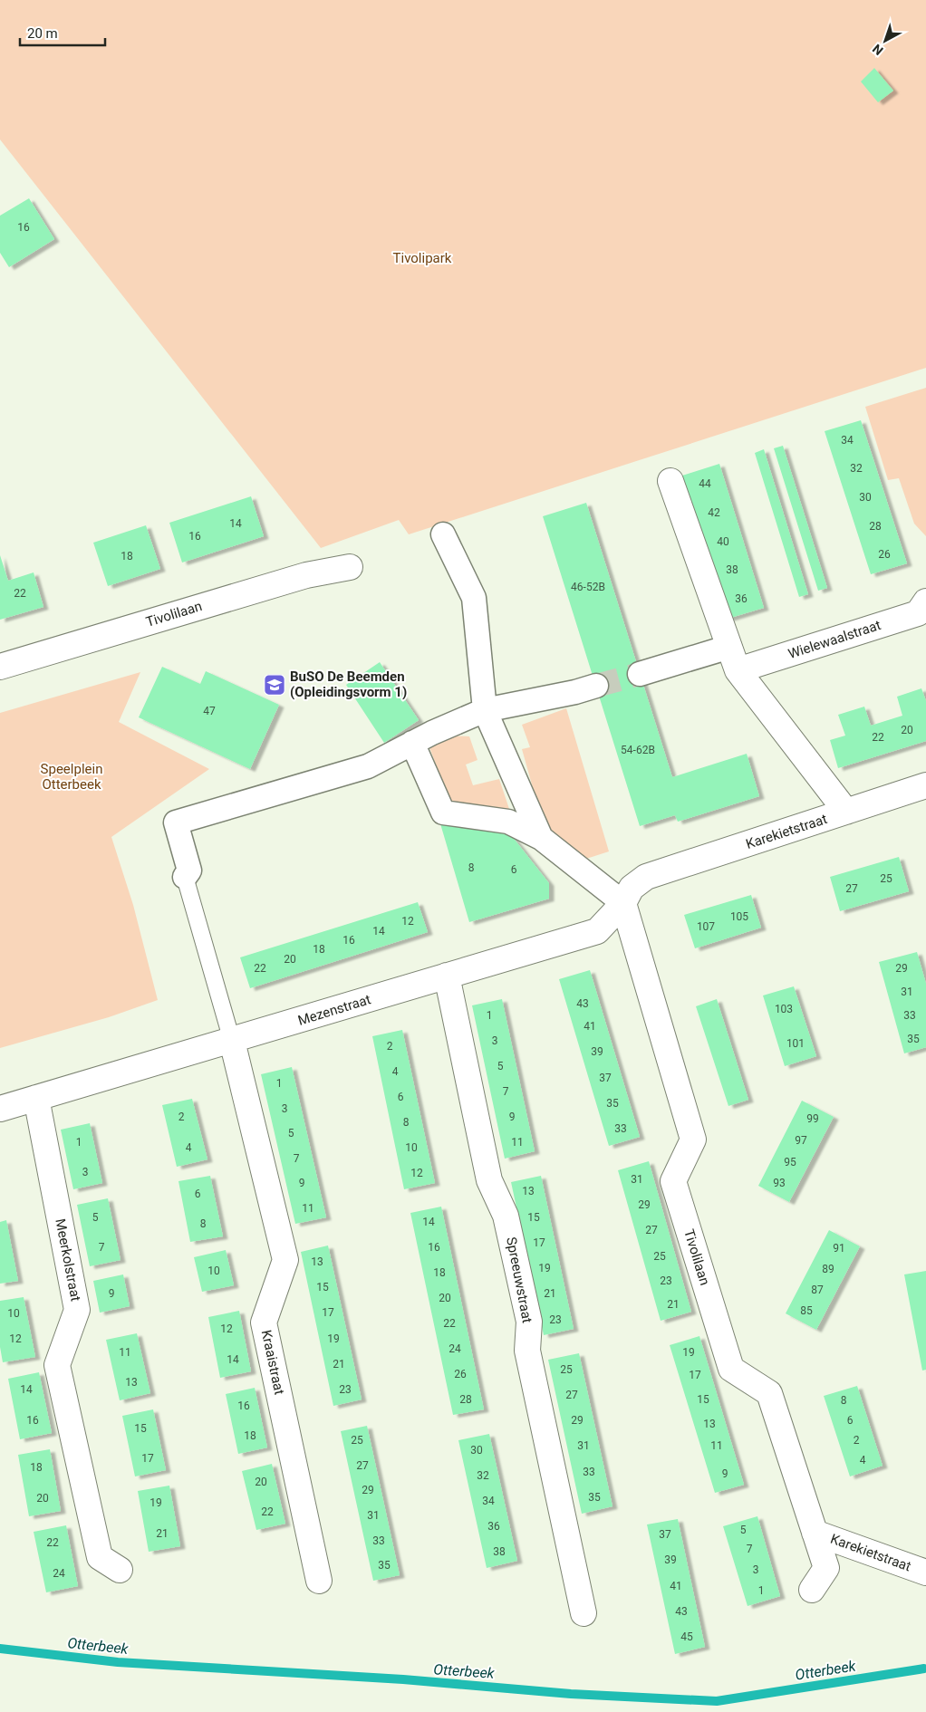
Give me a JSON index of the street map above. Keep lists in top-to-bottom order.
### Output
{
  "streets": {
    "street": [
      "Tivolilaan",
      "Wielewaalstraat",
      "Karekietstraat",
      "Mezenstraat",
      "Meerkolstraat",
      "Spreeuwstraat",
      "Kraaistraat"
    ]
  },
  "crossings": [
    ["Tivolilaan", "Karekietstraat"],
    ["Tivolilaan", "Mezenstraat"],
    ["Karekietstraat", "Mezenstraat"],
    ["Mezenstraat", "Meerkolstraat"],
    ["Mezenstraat", "Spreeuwstraat"],
    ["Mezenstraat", "Kraaistraat"]
  ],
  "water": ["Otterbeek"],
  "parks": ["Tivolipark", "Speelplein Otterbeek"],
  "places": {
    "school or university": ["BuSO De Beemden (Opleidingsvorm 1)"]
  },
  "house_numbers": [
    "16",
    "34",
    "32",
    "44",
    "30",
    "42",
    "14",
    "28",
    "16",
    "40",
    "26",
    "18",
    "38",
    "46-52B",
    "22",
    "36",
    "47",
    "20",
    "22",
    "54-62B",
    "8",
    "6",
    "25",
    "27",
    "105",
    "12",
    "107",
    "14",
    "16",
    "18",
    "20",
    "22",
    "29",
    "31",
    "43",
    "103",
    "1",
    "33",
    "41",
    "35",
    "3",
    "101",
    "2",
    "39",
    "5",
    "4",
    "37",
    "1",
    "7",
    "6",
    "35",
    "3",
    "2",
    "9",
    "99",
    "8",
    "33",
    "5",
    "97",
    "1",
    "11",
    "4",
    "10",
    "7",
    "95",
    "3",
    "12",
    "31",
    "9",
    "93",
    "13",
    "6",
    "29",
    "11",
    "5",
    "15",
    "14",
    "8",
    "27",
    "17",
    "7",
    "16",
    "91",
    "25",
    "13",
    "19",
    "89",
    "10",
    "18",
    "23",
    "15",
    "87",
    "9",
    "21",
    "20",
    "21",
    "85",
    "17",
    "10",
    "23",
    "22",
    "12",
    "12",
    "19",
    "24",
    "11",
    "19",
    "14",
    "21",
    "25",
    "26",
    "17",
    "13",
    "14",
    "23",
    "27",
    "28",
    "15",
    "8",
    "16",
    "16",
    "29",
    "6",
    "13",
    "15",
    "18",
    "25",
    "2",
    "31",
    "11",
    "30",
    "17",
    "4",
    "27",
    "18",
    "33",
    "9",
    "32",
    "20",
    "29",
    "35",
    "20",
    "34",
    "19",
    "22",
    "31",
    "36",
    "5",
    "21",
    "37",
    "33",
    "22",
    "7",
    "38",
    "39",
    "35",
    "3",
    "24",
    "41",
    "1",
    "43",
    "45"
  ],
  "scale_bar": "20 m",
  "north": "bottom left"
}
